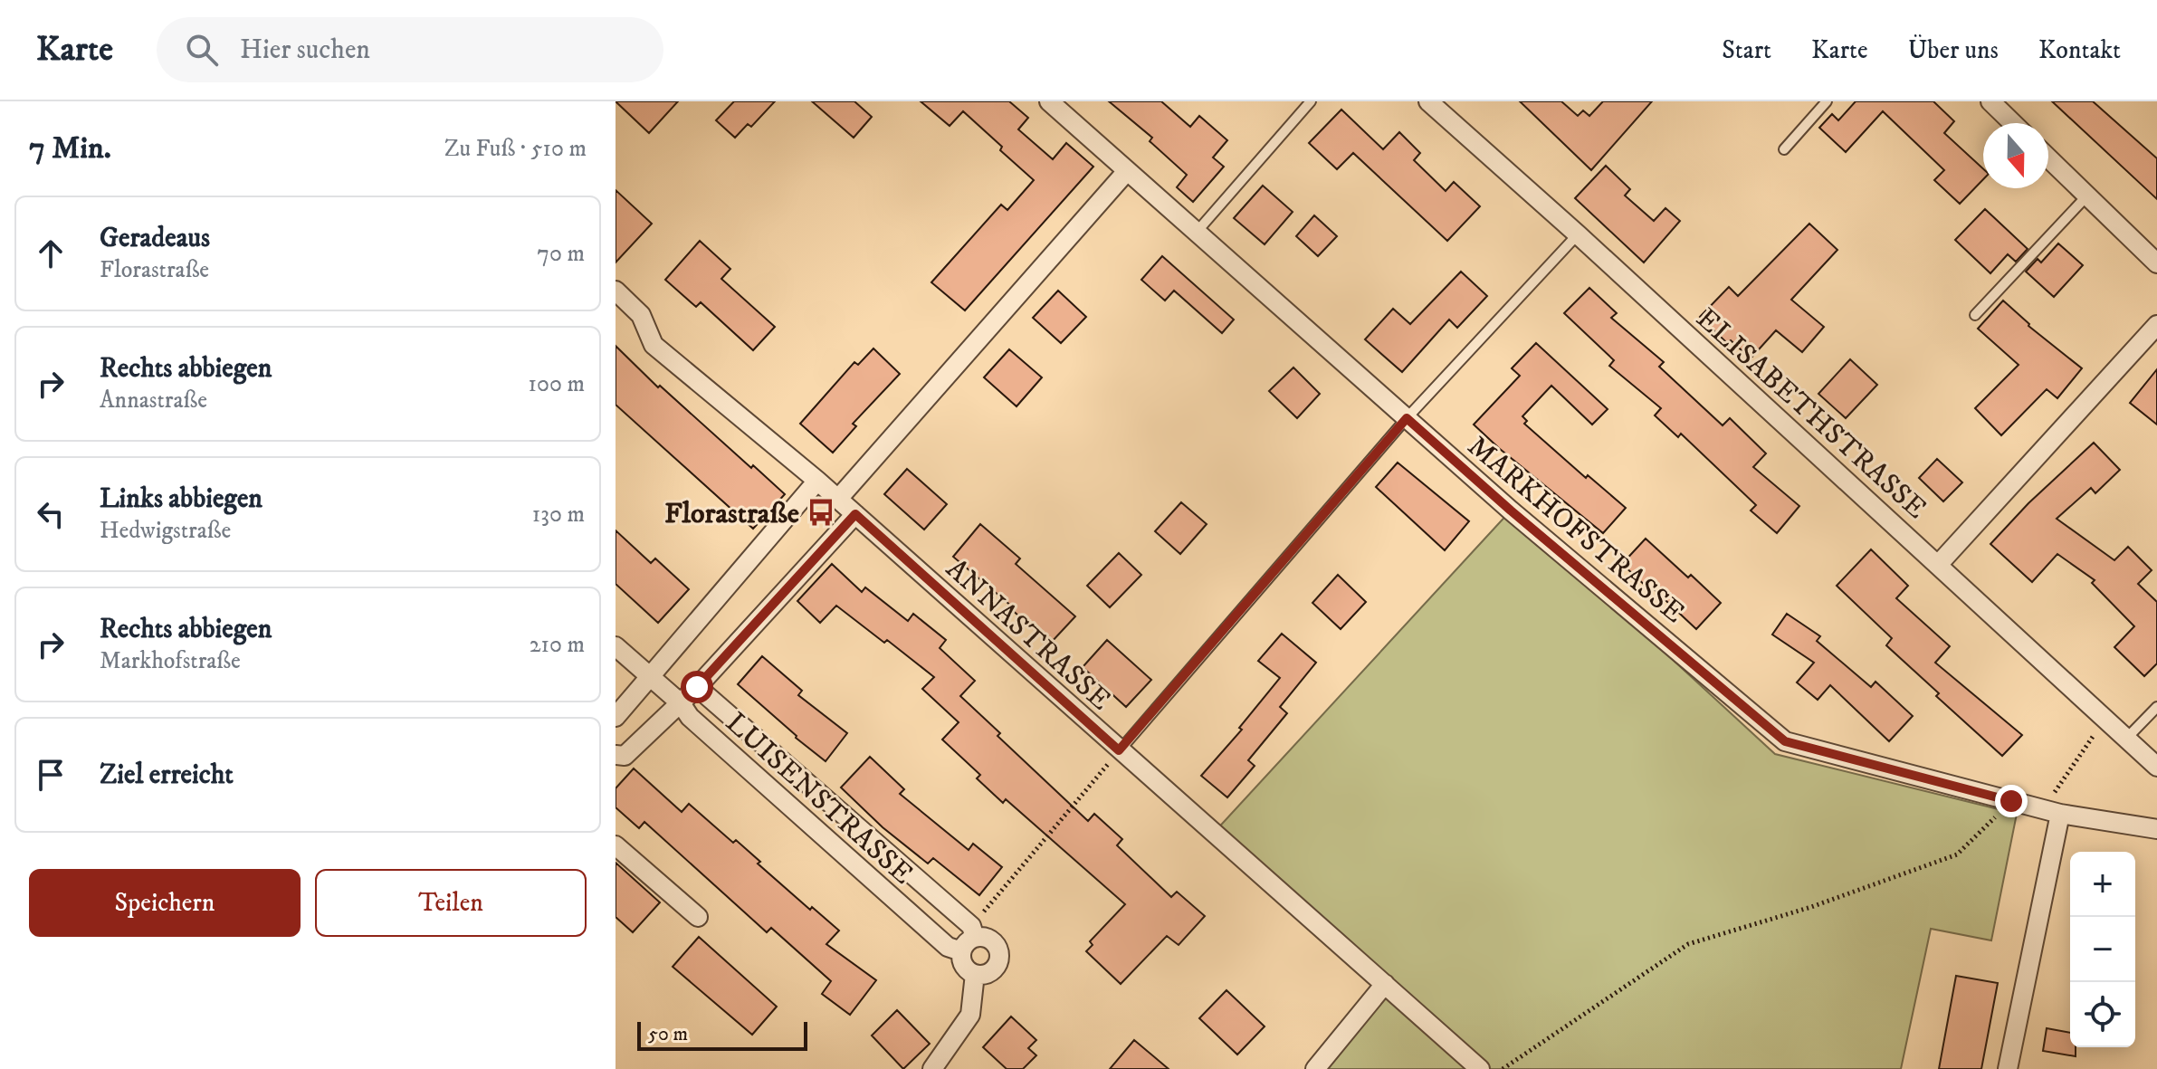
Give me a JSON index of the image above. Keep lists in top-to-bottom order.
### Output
{
  "streets": {
    "street": [
      "ELISABETHSTRASSE",
      "MARKHOFSTRASSE",
      "ANNASTRASSE",
      "LUISENSTRASSE"
    ]
  },
  "places": {
    "bus stop": ["Florastraße"]
  },
  "scale_bar": "50 m",
  "north": "bottom",
  "page": {
    "header": "Karte",
    "search": "Hier suchen",
    "nav": [
      "Start",
      "Karte",
      "Über uns",
      "Kontakt"
    ],
    "heading": ["7 Min.", "Zu Fuß · 510 m"],
    "list": [
      ["Geradeaus", "Florastraße", "70 m"],
      ["Rechts abbiegen", "Annastraße", "100 m"],
      ["Links abbiegen", "Hedwigstraße", "130 m"],
      ["Rechts abbiegen", "Markhofstraße", "210 m"],
      "Ziel erreicht"
    ],
    "buttons": ["Speichern", "Teilen"],
    "map_buttons": ["+", "−"],
    "scale": "50 m"
  }
}
